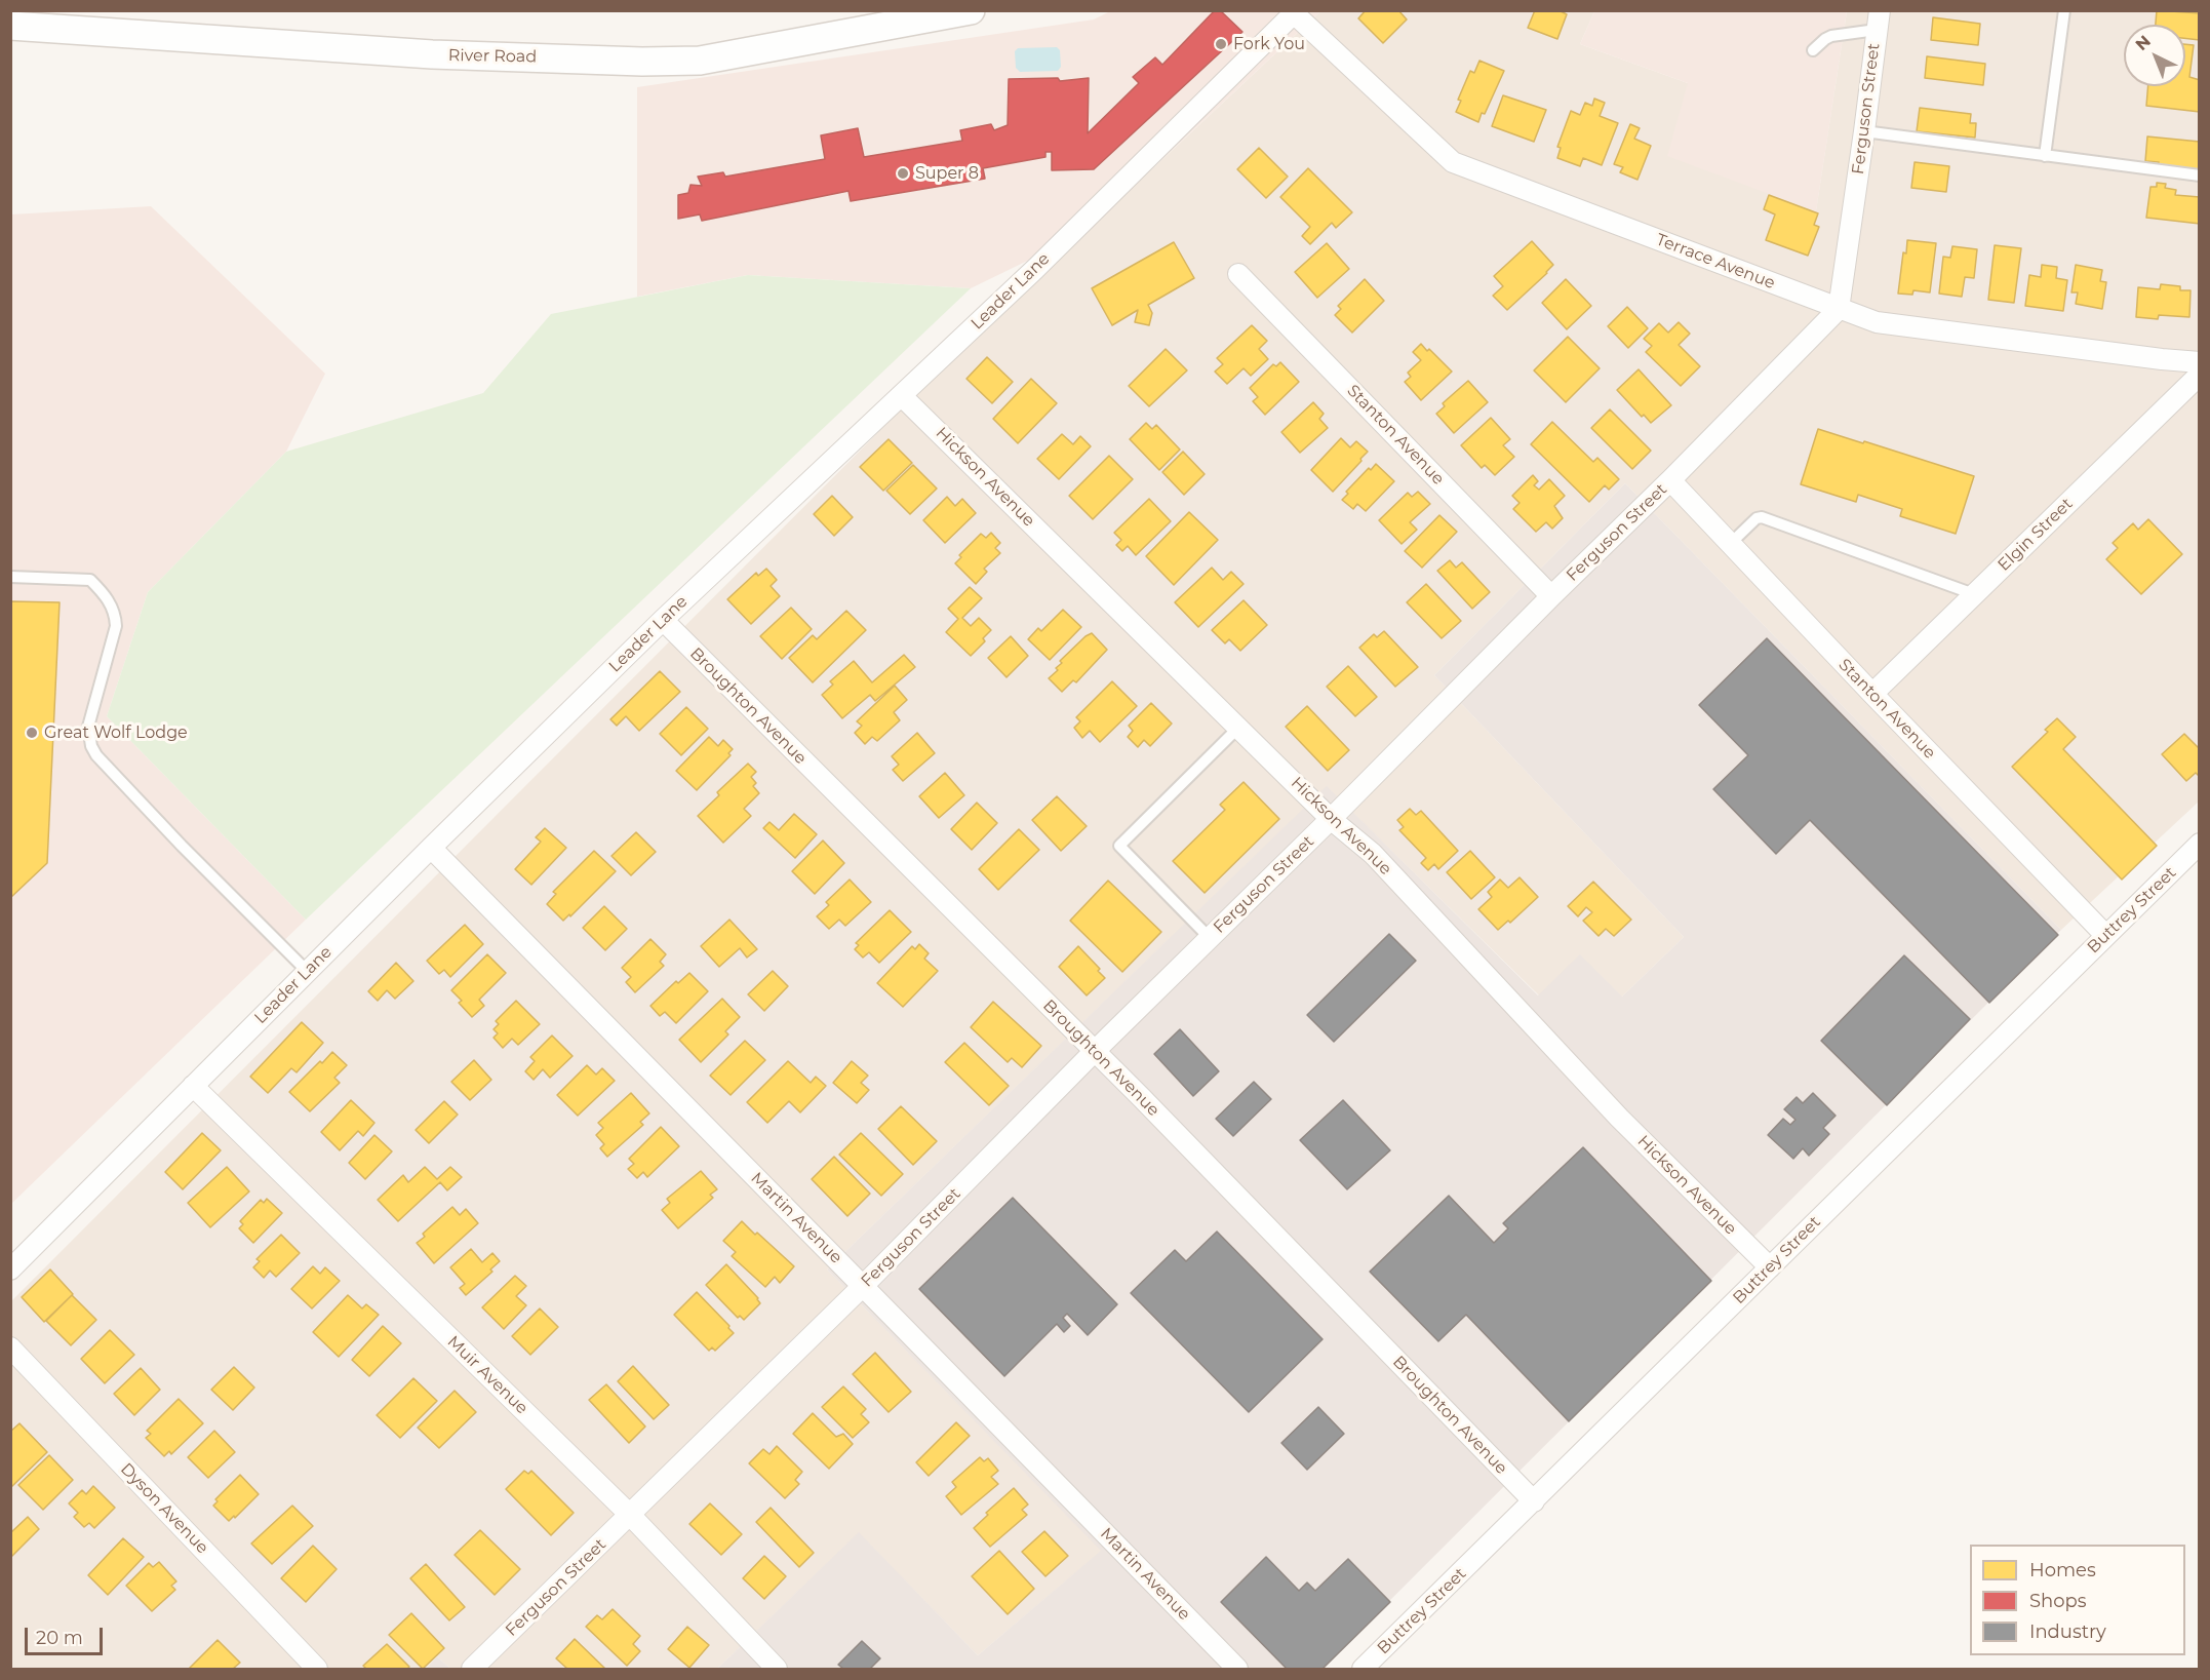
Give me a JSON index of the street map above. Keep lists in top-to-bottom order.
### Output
{
  "streets": {
    "main road": ["River Road"],
    "street": [
      "Ferguson Street",
      "Terrace Avenue",
      "Leader Lane",
      "Stanton Avenue",
      "Hickson Avenue",
      "Elgin Street",
      "Broughton Avenue",
      "Buttrey Street",
      "Martin Avenue",
      "Muir Avenue",
      "Dyson Avenue"
    ]
  },
  "crossings": [
    ["Ferguson Street", "Terrace Avenue"],
    ["Ferguson Street", "Stanton Avenue"],
    ["Ferguson Street", "Hickson Avenue"],
    ["Ferguson Street", "Broughton Avenue"],
    ["Ferguson Street", "Martin Avenue"],
    ["Ferguson Street", "Muir Avenue"],
    ["Terrace Avenue", "Leader Lane"],
    ["Leader Lane", "Hickson Avenue"],
    ["Leader Lane", "Broughton Avenue"],
    ["Leader Lane", "Martin Avenue"],
    ["Leader Lane", "Muir Avenue"],
    ["Stanton Avenue", "Elgin Street"],
    ["Stanton Avenue", "Buttrey Street"],
    ["Hickson Avenue", "Buttrey Street"],
    ["Broughton Avenue", "Buttrey Street"]
  ],
  "places": ["Fork You", "Super 8", "Great Wolf Lodge"],
  "legend": ["Homes", "Shops", "Industry"],
  "scale_bar": "20 m",
  "north": "top left"
}
